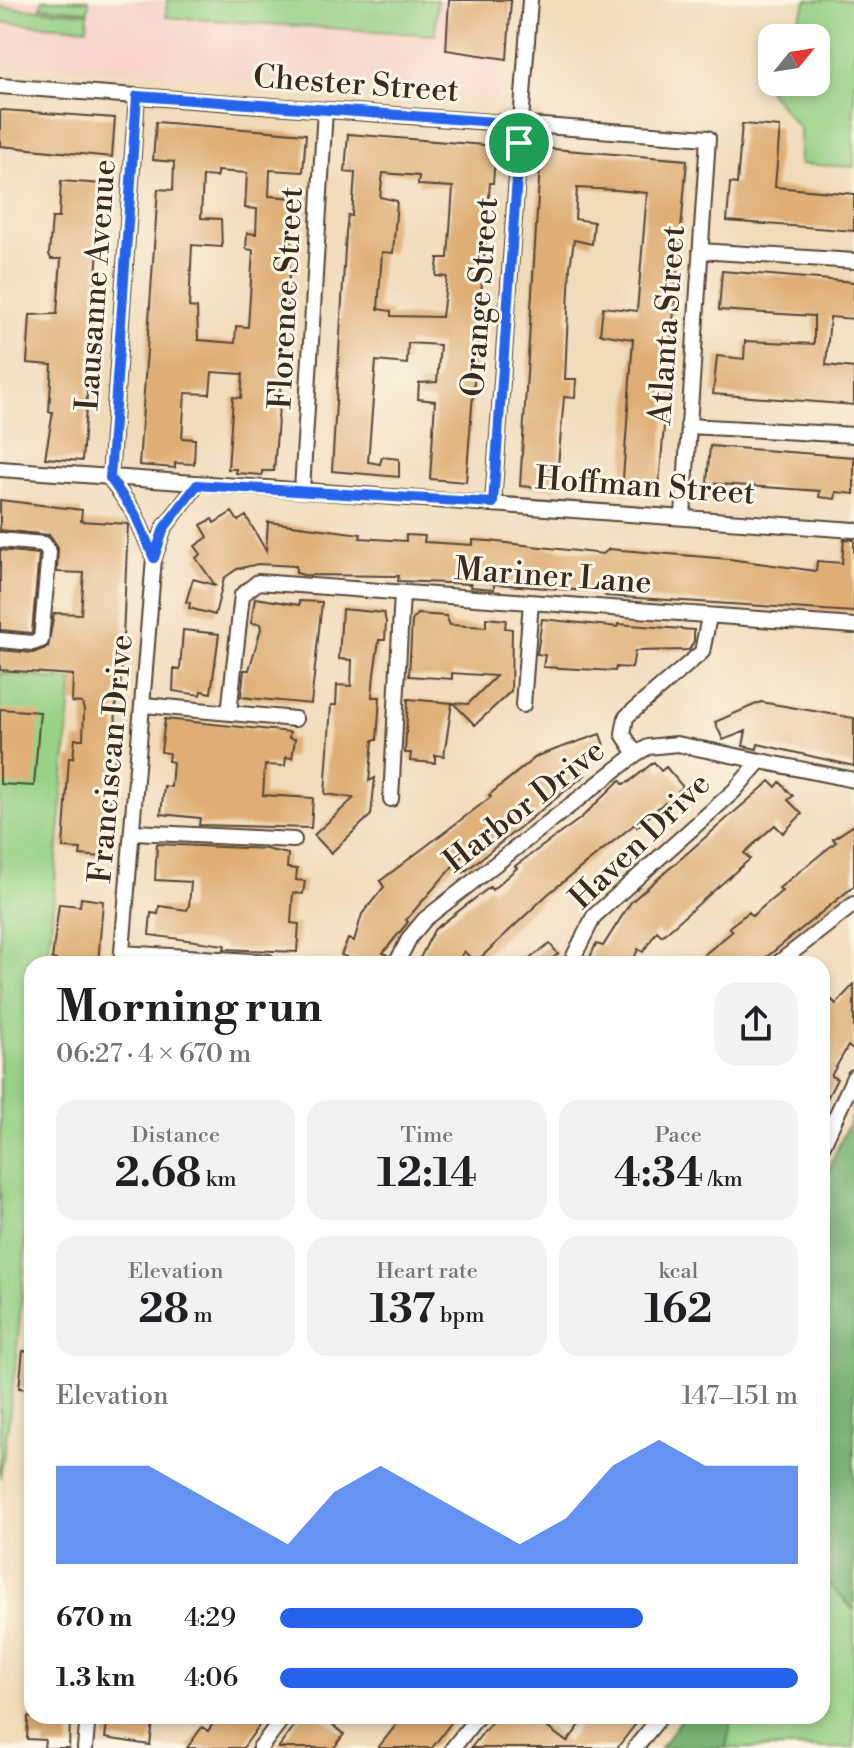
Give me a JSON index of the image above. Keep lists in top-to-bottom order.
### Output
{
  "streets": {
    "street": [
      "Chester Street",
      "Lausanne Avenue",
      "Orange Street",
      "Florence Street",
      "Atlanta Street",
      "Hoffman Street",
      "Mariner Lane",
      "Franciscan Drive",
      "Harbor Drive",
      "Haven Drive"
    ]
  },
  "crossings": [
    ["Chester Street", "Lausanne Avenue"],
    ["Chester Street", "Orange Street"],
    ["Chester Street", "Florence Street"],
    ["Chester Street", "Atlanta Street"],
    ["Lausanne Avenue", "Hoffman Street"],
    ["Lausanne Avenue", "Franciscan Drive"],
    ["Orange Street", "Hoffman Street"],
    ["Florence Street", "Hoffman Street"],
    ["Atlanta Street", "Hoffman Street"],
    ["Hoffman Street", "Franciscan Drive"],
    ["Mariner Lane", "Harbor Drive"]
  ],
  "north": "top right",
  "page": {
    "heading": ["Morning run", "06:27 · 4 × 670 m"],
    "stats": [
      ["Distance", "2.68 km"],
      ["Time", "12:14"],
      ["Pace", "4:34 /km"],
      ["Elevation", "28 m"],
      ["Heart rate", "137 bpm"],
      ["kcal", "162"]
    ],
    "chart": ["Elevation", "147–151 m"],
    "list": [
      {
        "name": "670 m",
        "note": "4:29"
      },
      {
        "name": "1.3 km",
        "note": "4:06"
      }
    ]
  }
}
